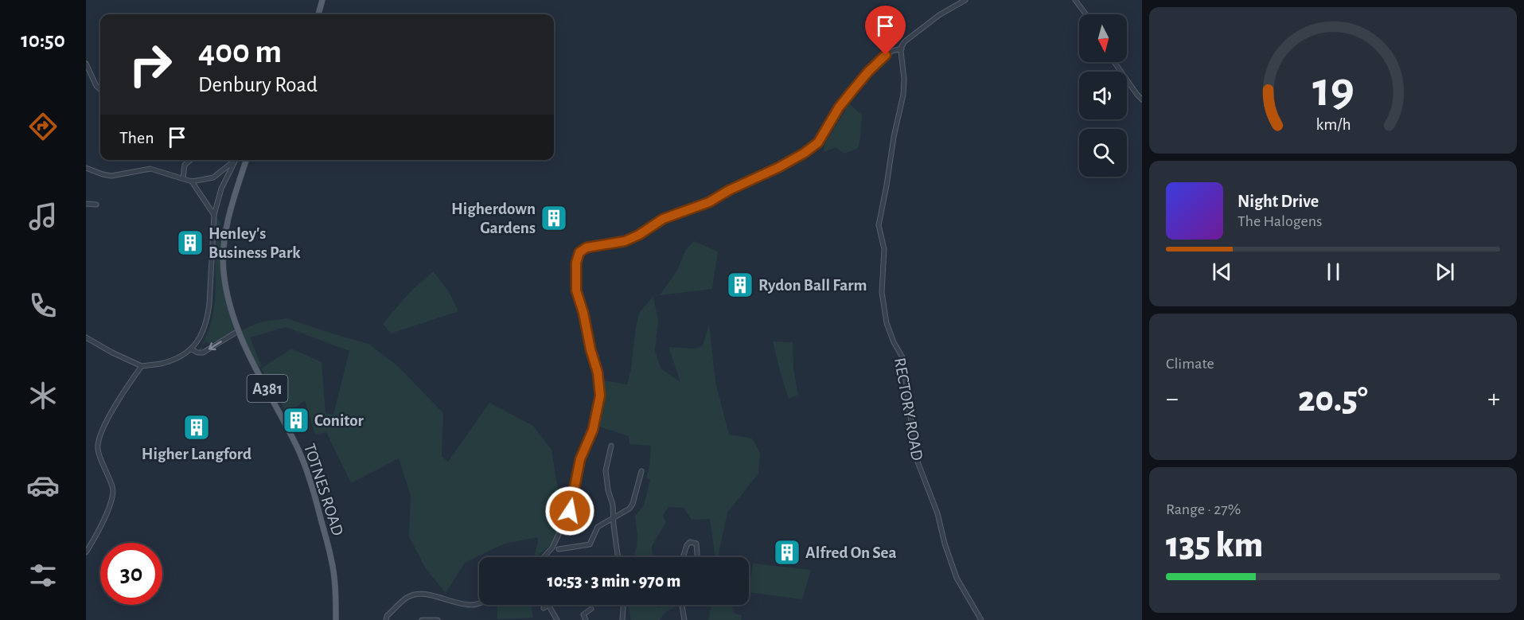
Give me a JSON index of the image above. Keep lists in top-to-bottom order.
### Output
{
  "streets": {
    "main road": ["A381", "TOTNES ROAD"],
    "street": ["RECTORY ROAD"]
  },
  "places": {
    "building": [
      "Higherdown Gardens",
      "Henley's Business Park",
      "Rydon Ball Farm",
      "Conitor",
      "Higher Langford",
      "Alfred On Sea"
    ]
  },
  "north": "bottom",
  "page": {
    "tabs": "10:50",
    "turn": ["400 m", "Denbury Road"],
    "then": "Then",
    "song": ["Night Drive", "The Halogens"],
    "tile": [
      "Climate",
      ["Range · 27%", "135 km"]
    ],
    "heat": ["−", "20.5°", "+"],
    "limit": "30",
    "trip": "10:53 · 3 min · 970 m",
    "gauge": ["19", "km/h"]
  }
}
